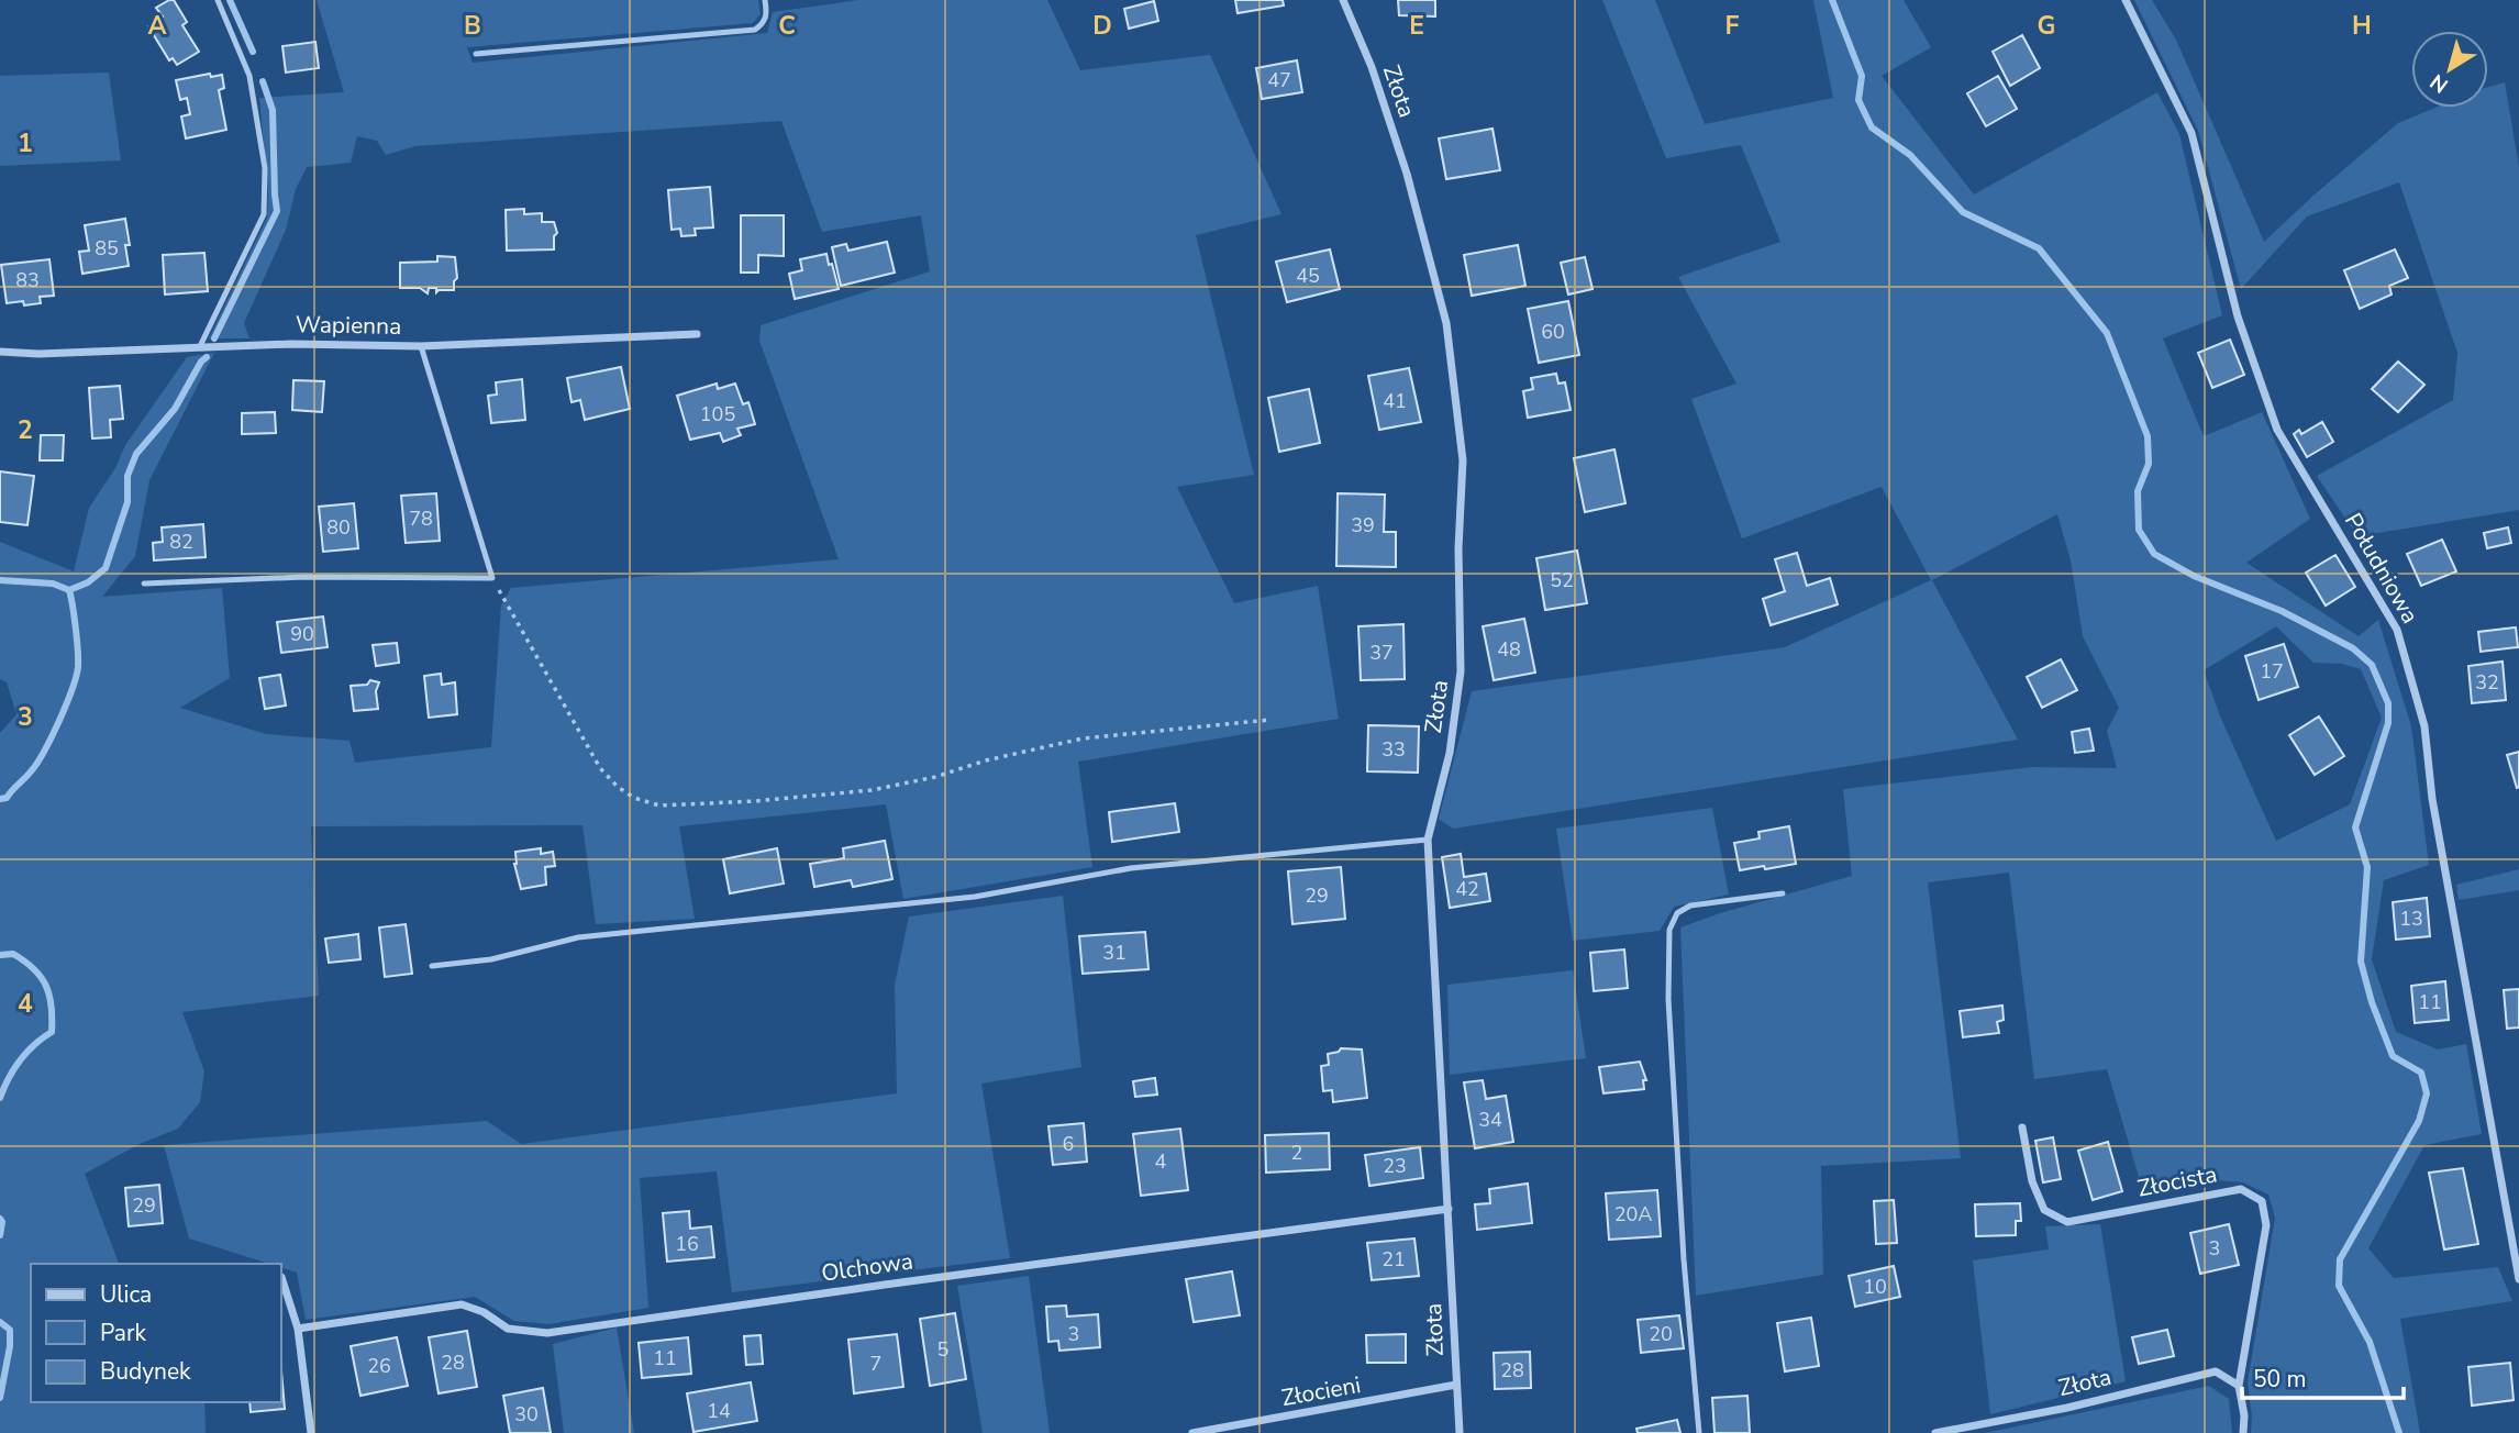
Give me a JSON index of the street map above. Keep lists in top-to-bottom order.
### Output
{
  "streets": {
    "street": [
      "Złota",
      "Wapienna",
      "Południowa",
      "Złocista",
      "Olchowa",
      "Złocieni"
    ]
  },
  "crossings": [
    ["Złota", "Złocista"],
    ["Złota", "Olchowa"],
    ["Złota", "Złocieni"]
  ],
  "house_numbers": [
    "47",
    "85",
    "45",
    "83",
    "60",
    "41",
    "105",
    "78",
    "39",
    "80",
    "82",
    "52",
    "90",
    "48",
    "37",
    "17",
    "32",
    "33",
    "42",
    "29",
    "13",
    "31",
    "11",
    "34",
    "6",
    "2",
    "4",
    "23",
    "29",
    "20A",
    "16",
    "3",
    "21",
    "10",
    "3",
    "20",
    "5",
    "11",
    "28",
    "7",
    "26",
    "28",
    "14",
    "30"
  ],
  "legend": ["Ulica", "Park", "Budynek"],
  "scale_bar": "50 m",
  "north": "bottom left",
  "grid": {
    "columns": [
      "A",
      "B",
      "C",
      "D",
      "E",
      "F",
      "G",
      "H"
    ],
    "rows": [
      "1",
      "2",
      "3",
      "4"
    ]
  }
}
